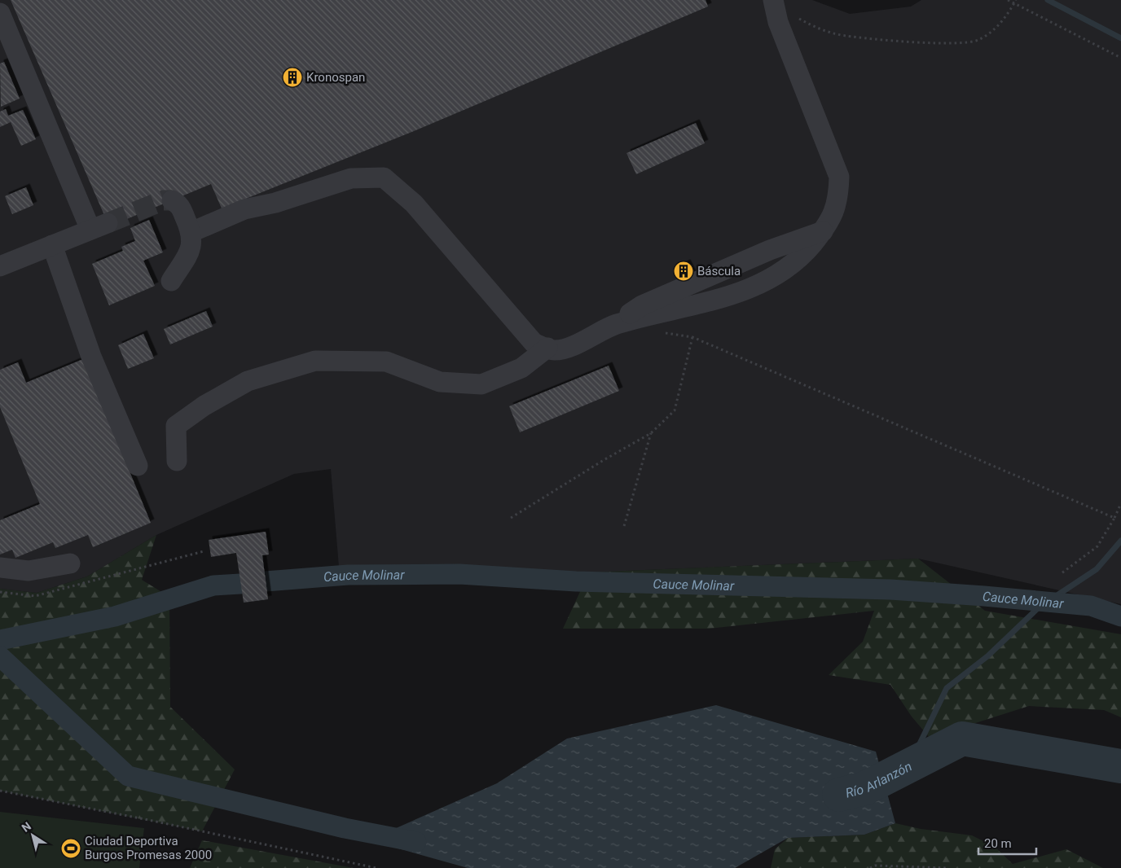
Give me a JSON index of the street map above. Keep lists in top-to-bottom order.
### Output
{
  "water": ["Cauce Molinar", "Río Arlanzón"],
  "places": {
    "building": ["Kronospan", "Báscula"],
    "sports": ["Ciudad Deportiva Burgos Promesas 2000"]
  },
  "scale_bar": "20 m",
  "north": "top left"
}
